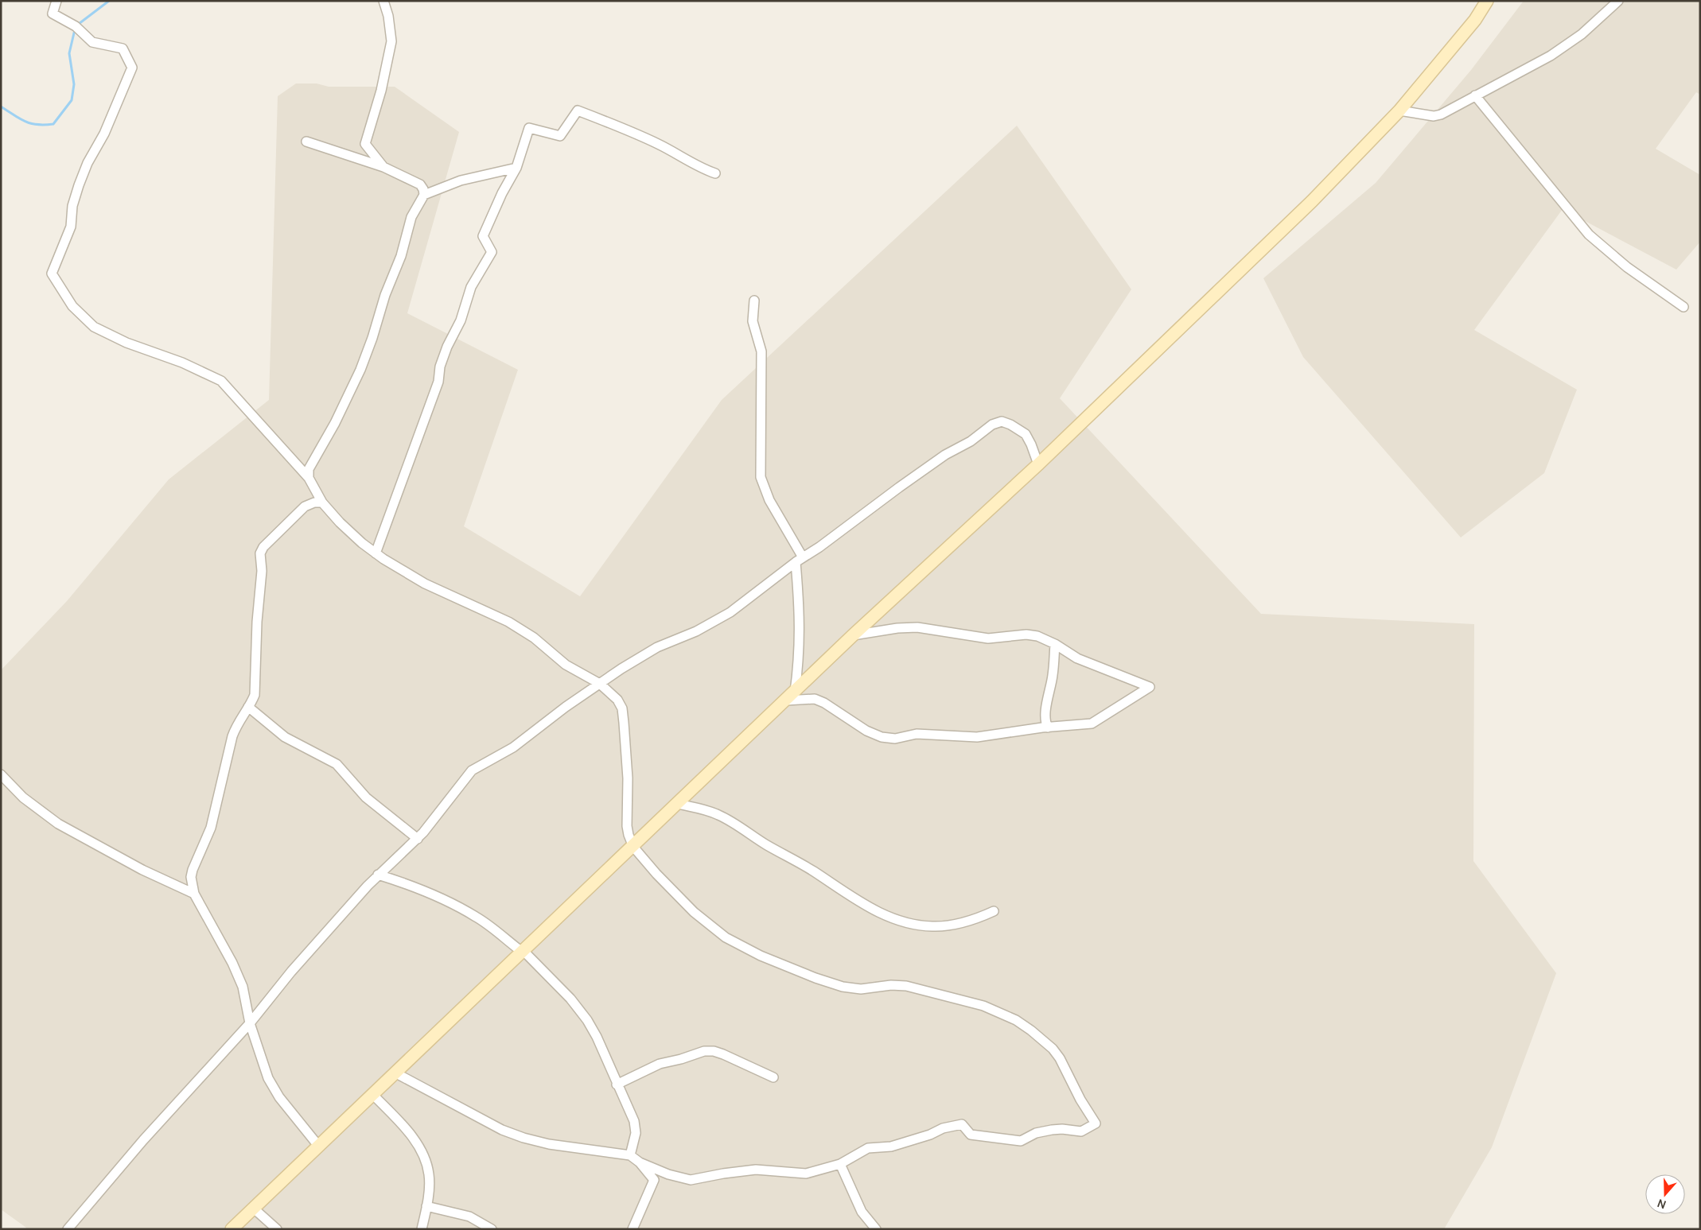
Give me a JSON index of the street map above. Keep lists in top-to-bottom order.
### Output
{
  "north": "bottom"
}
